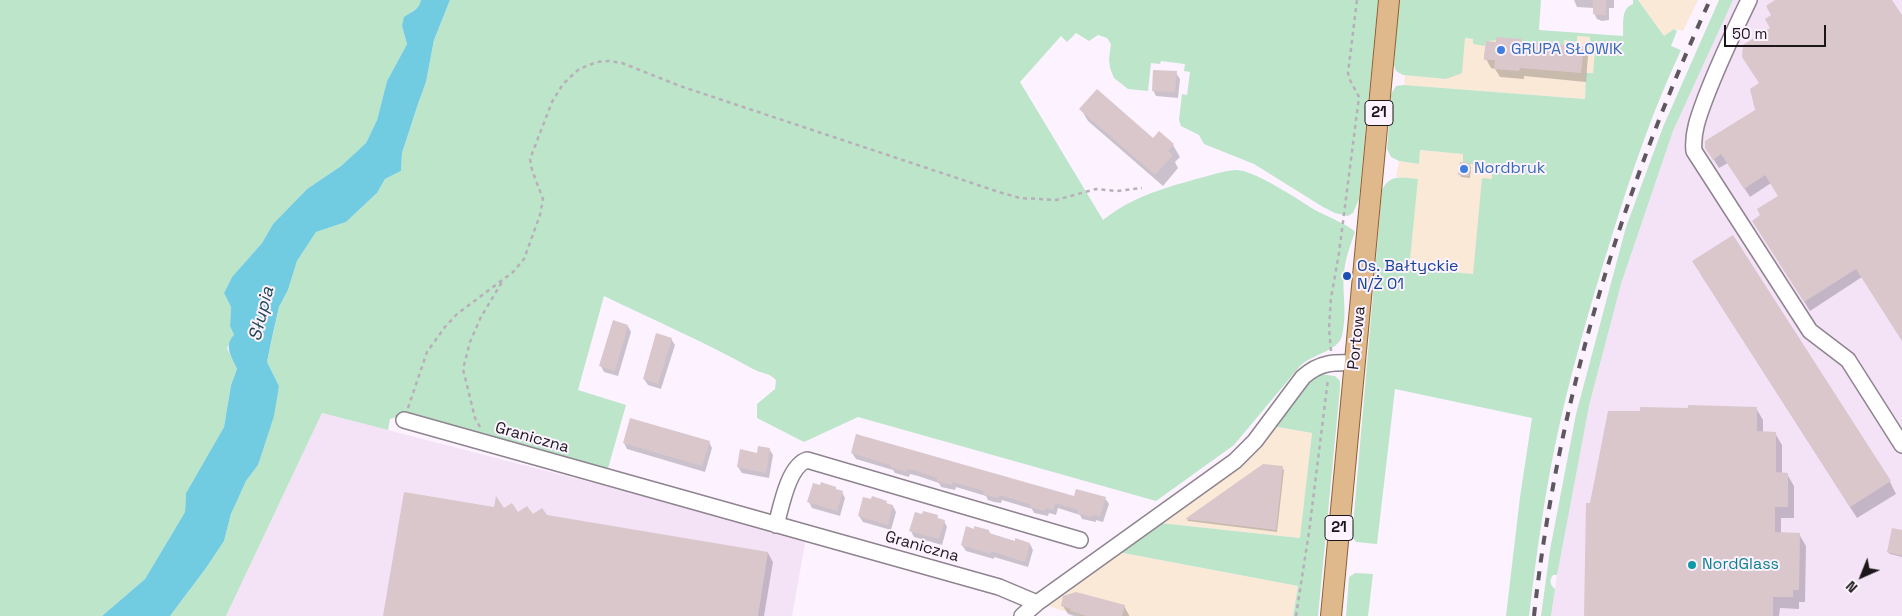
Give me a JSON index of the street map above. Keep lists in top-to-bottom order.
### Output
{
  "streets": {
    "main road": ["21", "Portowa"],
    "street": ["Graniczna"]
  },
  "water": ["Słupia"],
  "places": [
    "GRUPA SŁOWIK",
    "Nordbruk",
    "Os. Bałtyckie N/Ż 01",
    "NordGlass"
  ],
  "scale_bar": "50 m",
  "north": "bottom left"
}
